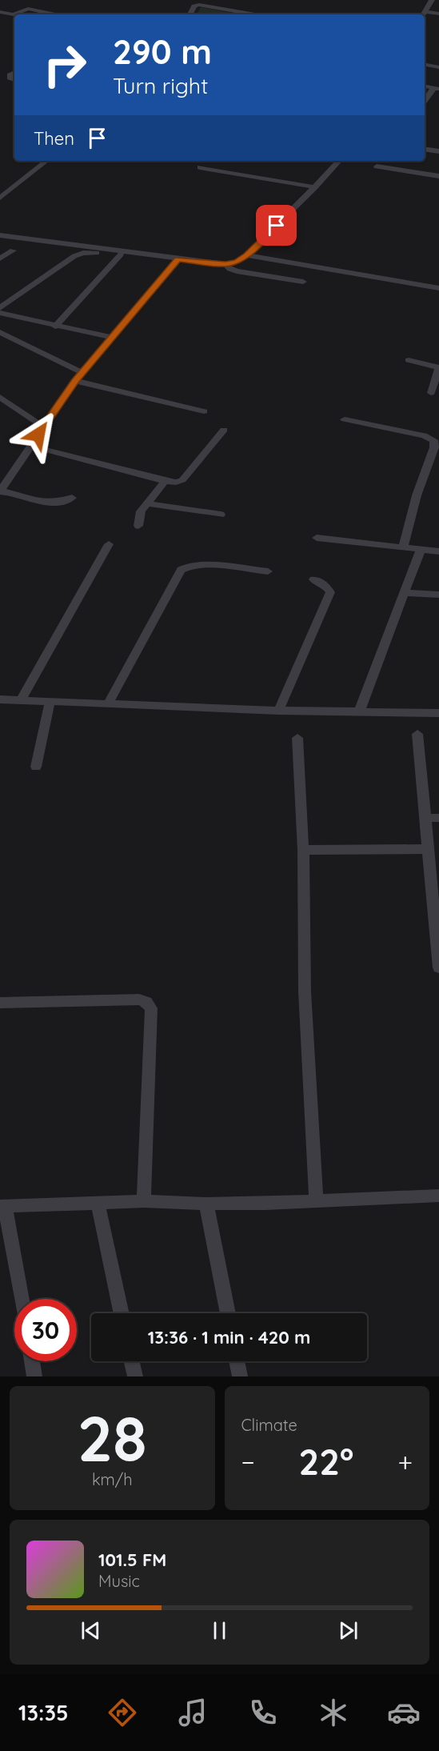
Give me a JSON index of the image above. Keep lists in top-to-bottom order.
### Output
{
  "page": {
    "turn": ["290 m", "Turn right"],
    "then": "Then",
    "limit": "30",
    "trip": "13:36 · 1 min · 420 m",
    "tile": [
      ["28", "km/h"],
      "Climate"
    ],
    "heat": ["−", "22°", "+"],
    "song": ["101.5 FM", "Music"],
    "tabs": "13:35"
  }
}
